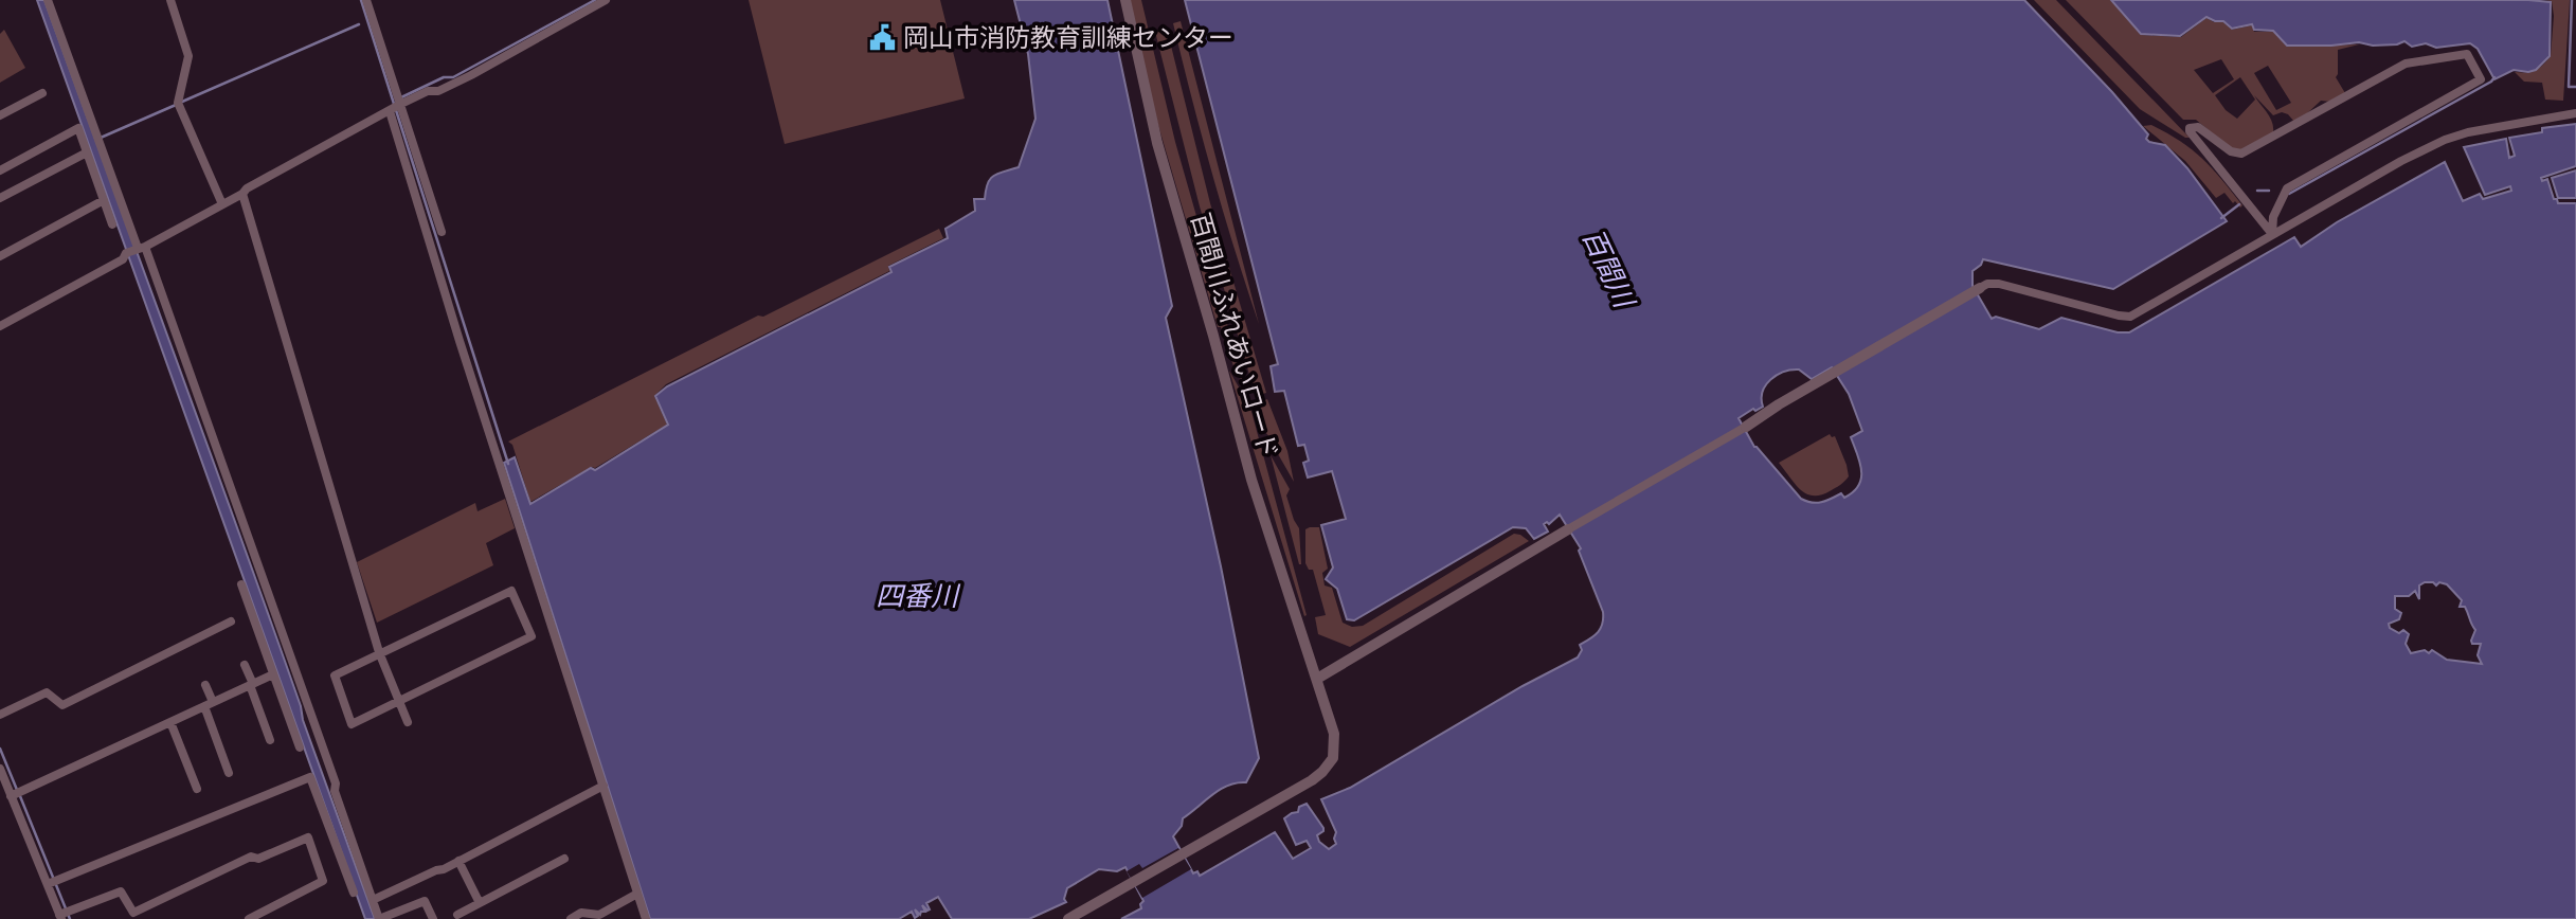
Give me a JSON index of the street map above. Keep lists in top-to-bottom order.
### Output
{
  "streets": {
    "street": ["百間川ふれあいロード"]
  },
  "water": ["百間川", "四番川"],
  "places": {
    "public building": ["岡山市消防教育訓練センター"]
  }
}
